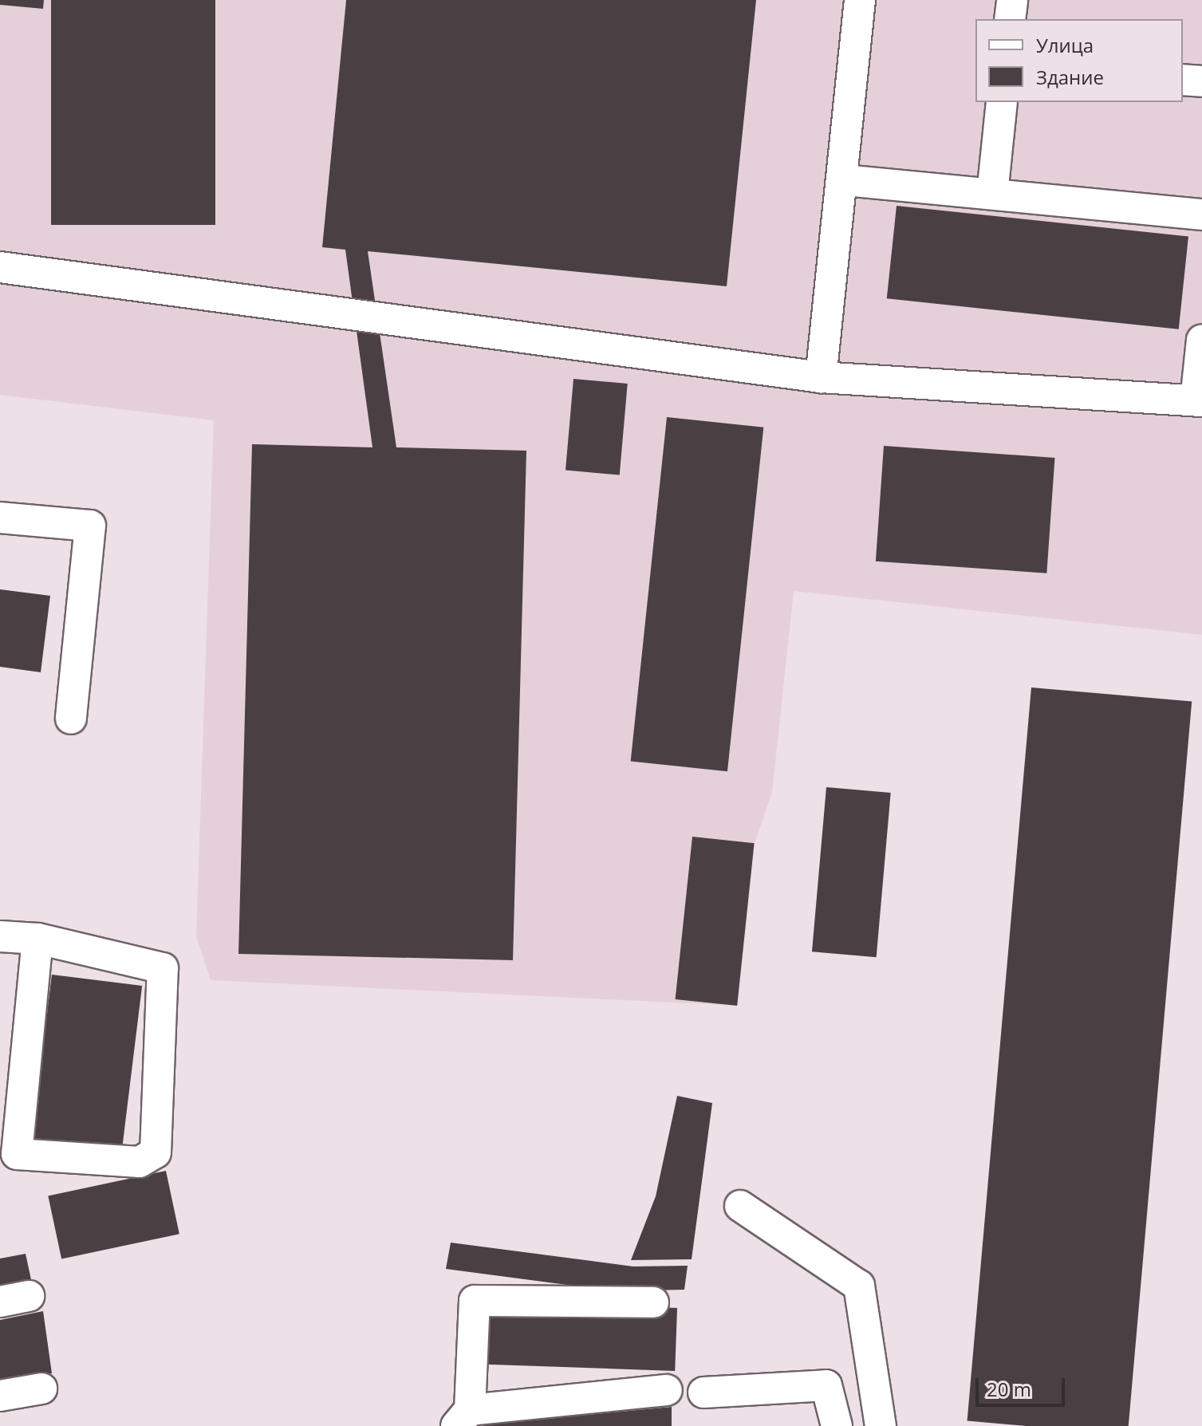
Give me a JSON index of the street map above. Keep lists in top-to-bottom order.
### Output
{
  "legend": ["Улица", "Здание"],
  "scale_bar": "20 m"
}
